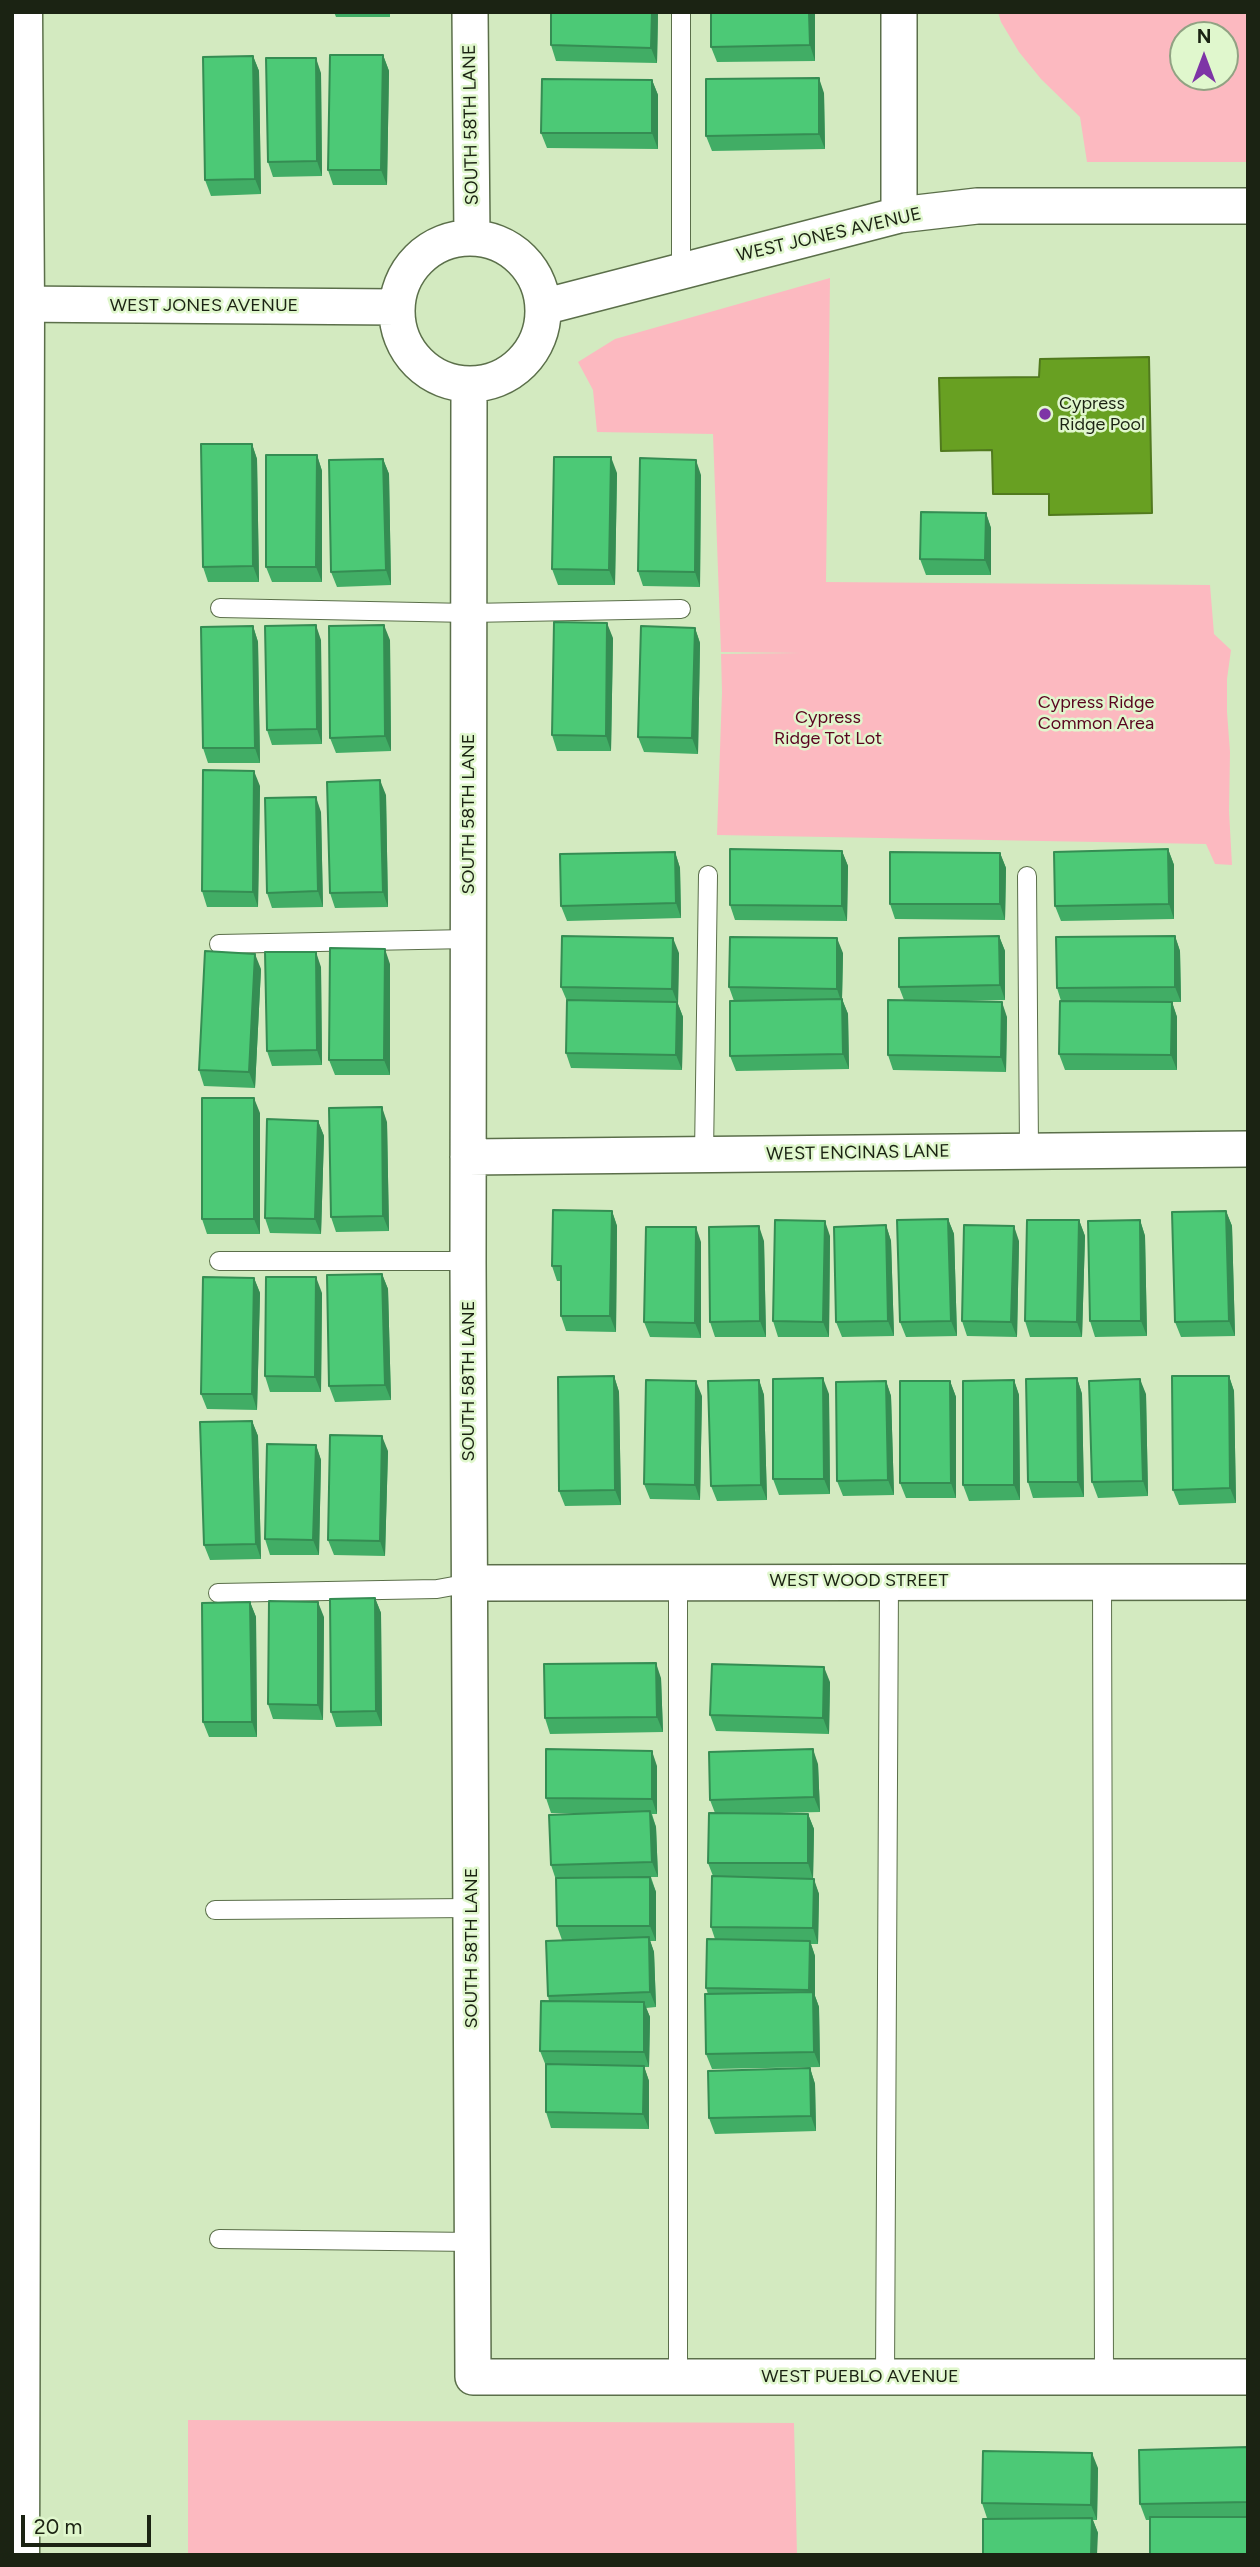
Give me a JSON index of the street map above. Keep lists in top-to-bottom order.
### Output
{
  "streets": {
    "street": [
      "SOUTH 58TH LANE",
      "WEST JONES AVENUE",
      "WEST ENCINAS LANE",
      "WEST WOOD STREET",
      "WEST PUEBLO AVENUE"
    ]
  },
  "crossings": [
    ["SOUTH 58TH LANE", "WEST JONES AVENUE"],
    ["SOUTH 58TH LANE", "WEST ENCINAS LANE"],
    ["SOUTH 58TH LANE", "WEST WOOD STREET"],
    ["SOUTH 58TH LANE", "WEST PUEBLO AVENUE"]
  ],
  "parks": ["Cypress Ridge Common Area", "Cypress Ridge Tot Lot"],
  "places": ["Cypress Ridge Pool"],
  "scale_bar": "20 m",
  "north": "top"
}
